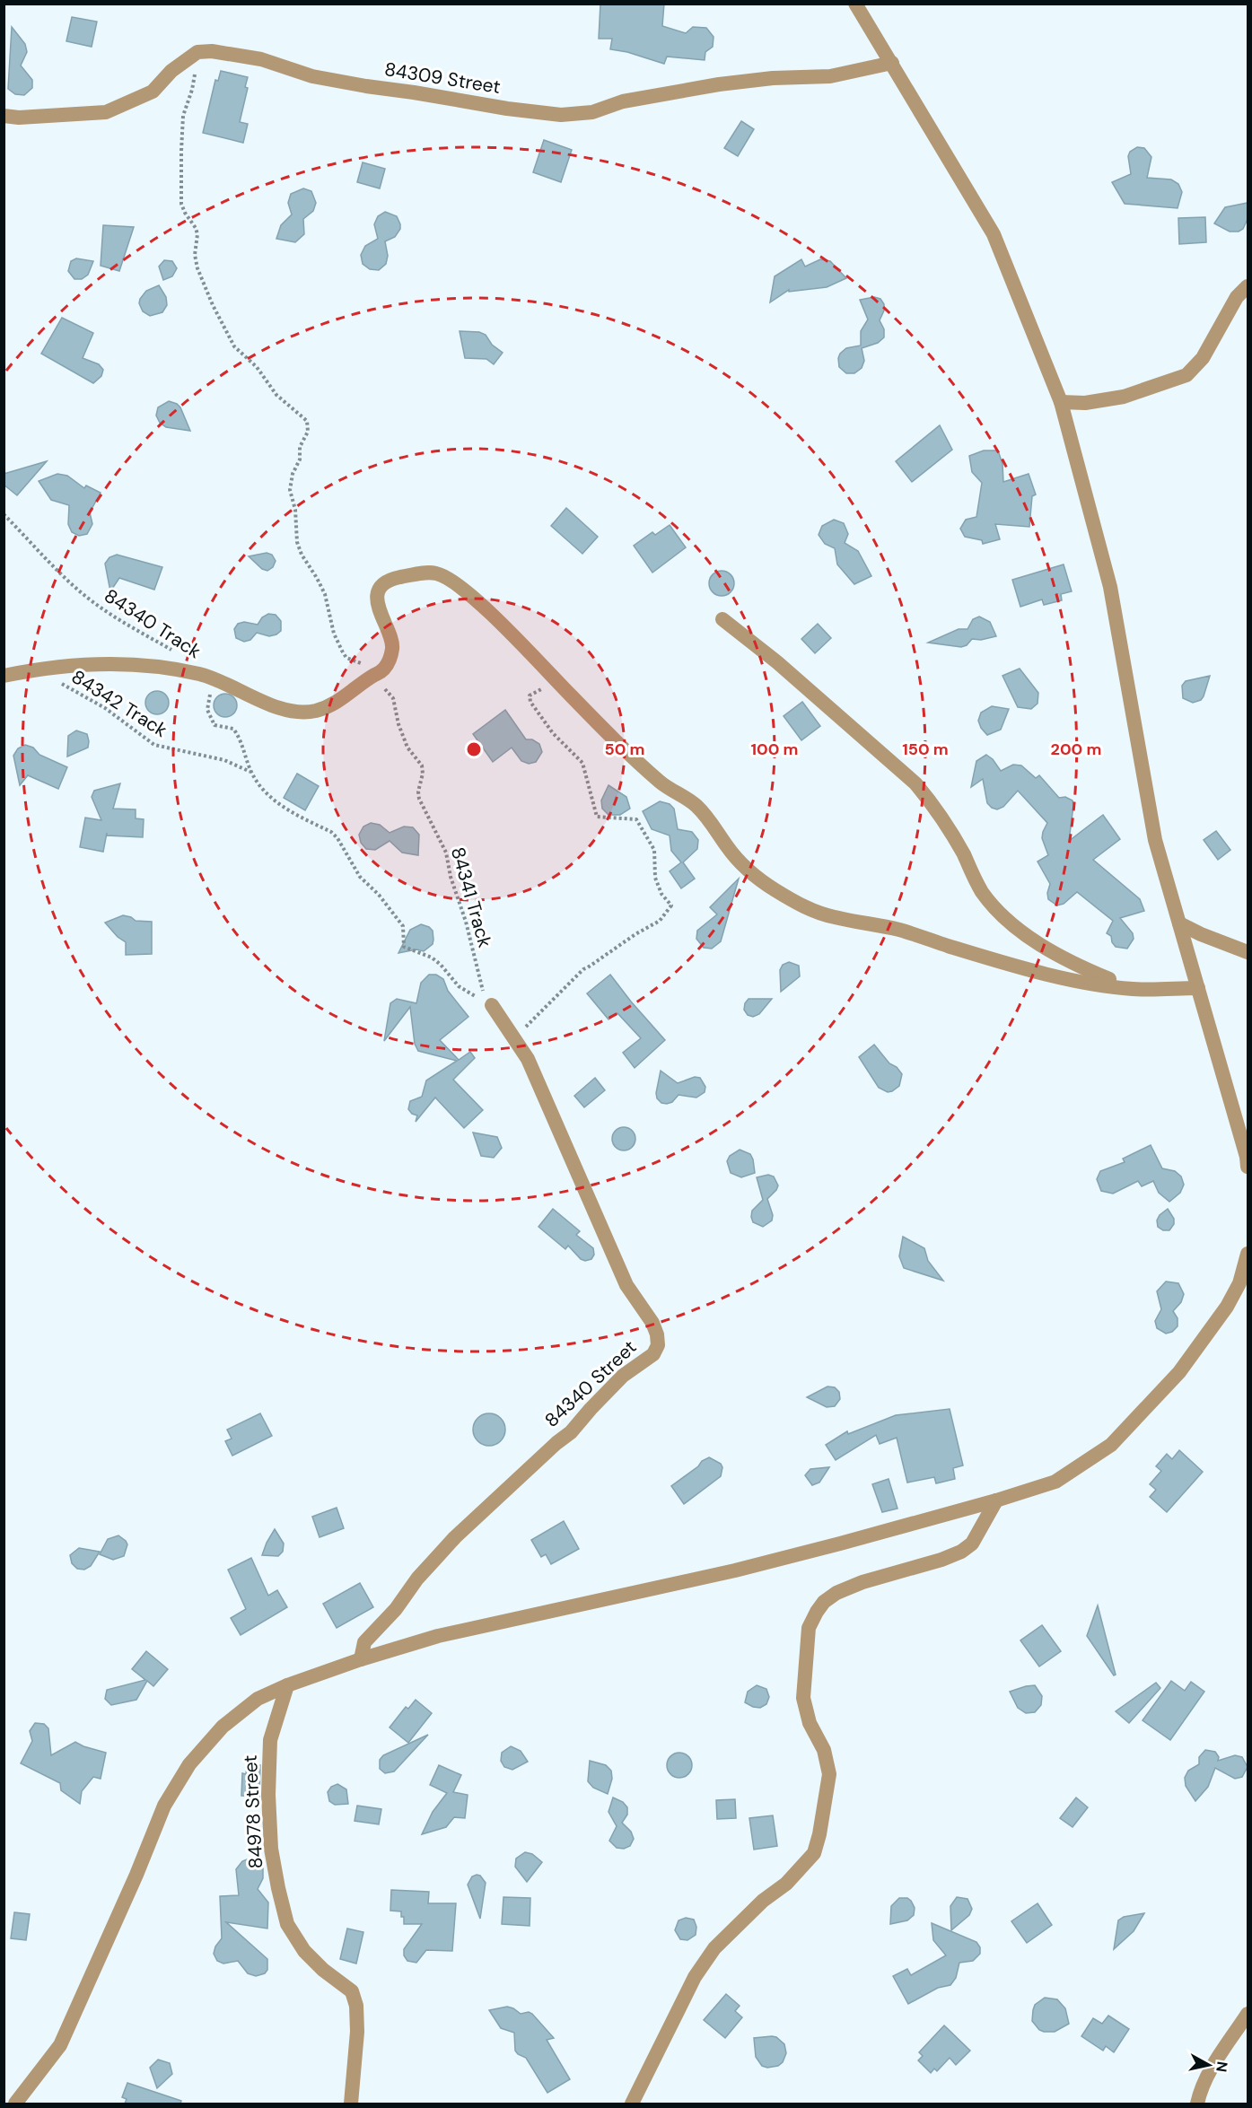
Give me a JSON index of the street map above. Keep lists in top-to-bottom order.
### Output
{
  "streets": {
    "street": ["84309 Street", "84340 Street", "84978 Street"],
    "path": ["84340 Track", "84342 Track", "84341 Track"]
  },
  "crossings": [
    ["84309 Street", "84341 Track"],
    ["84340 Track", "84342 Track"],
    ["84340 Track", "84341 Track"],
    ["84340 Track", "84340 Street"],
    ["84341 Track", "84340 Street"]
  ],
  "north": "right",
  "rings": [
    "50 m",
    "100 m",
    "150 m",
    "200 m"
  ]
}
